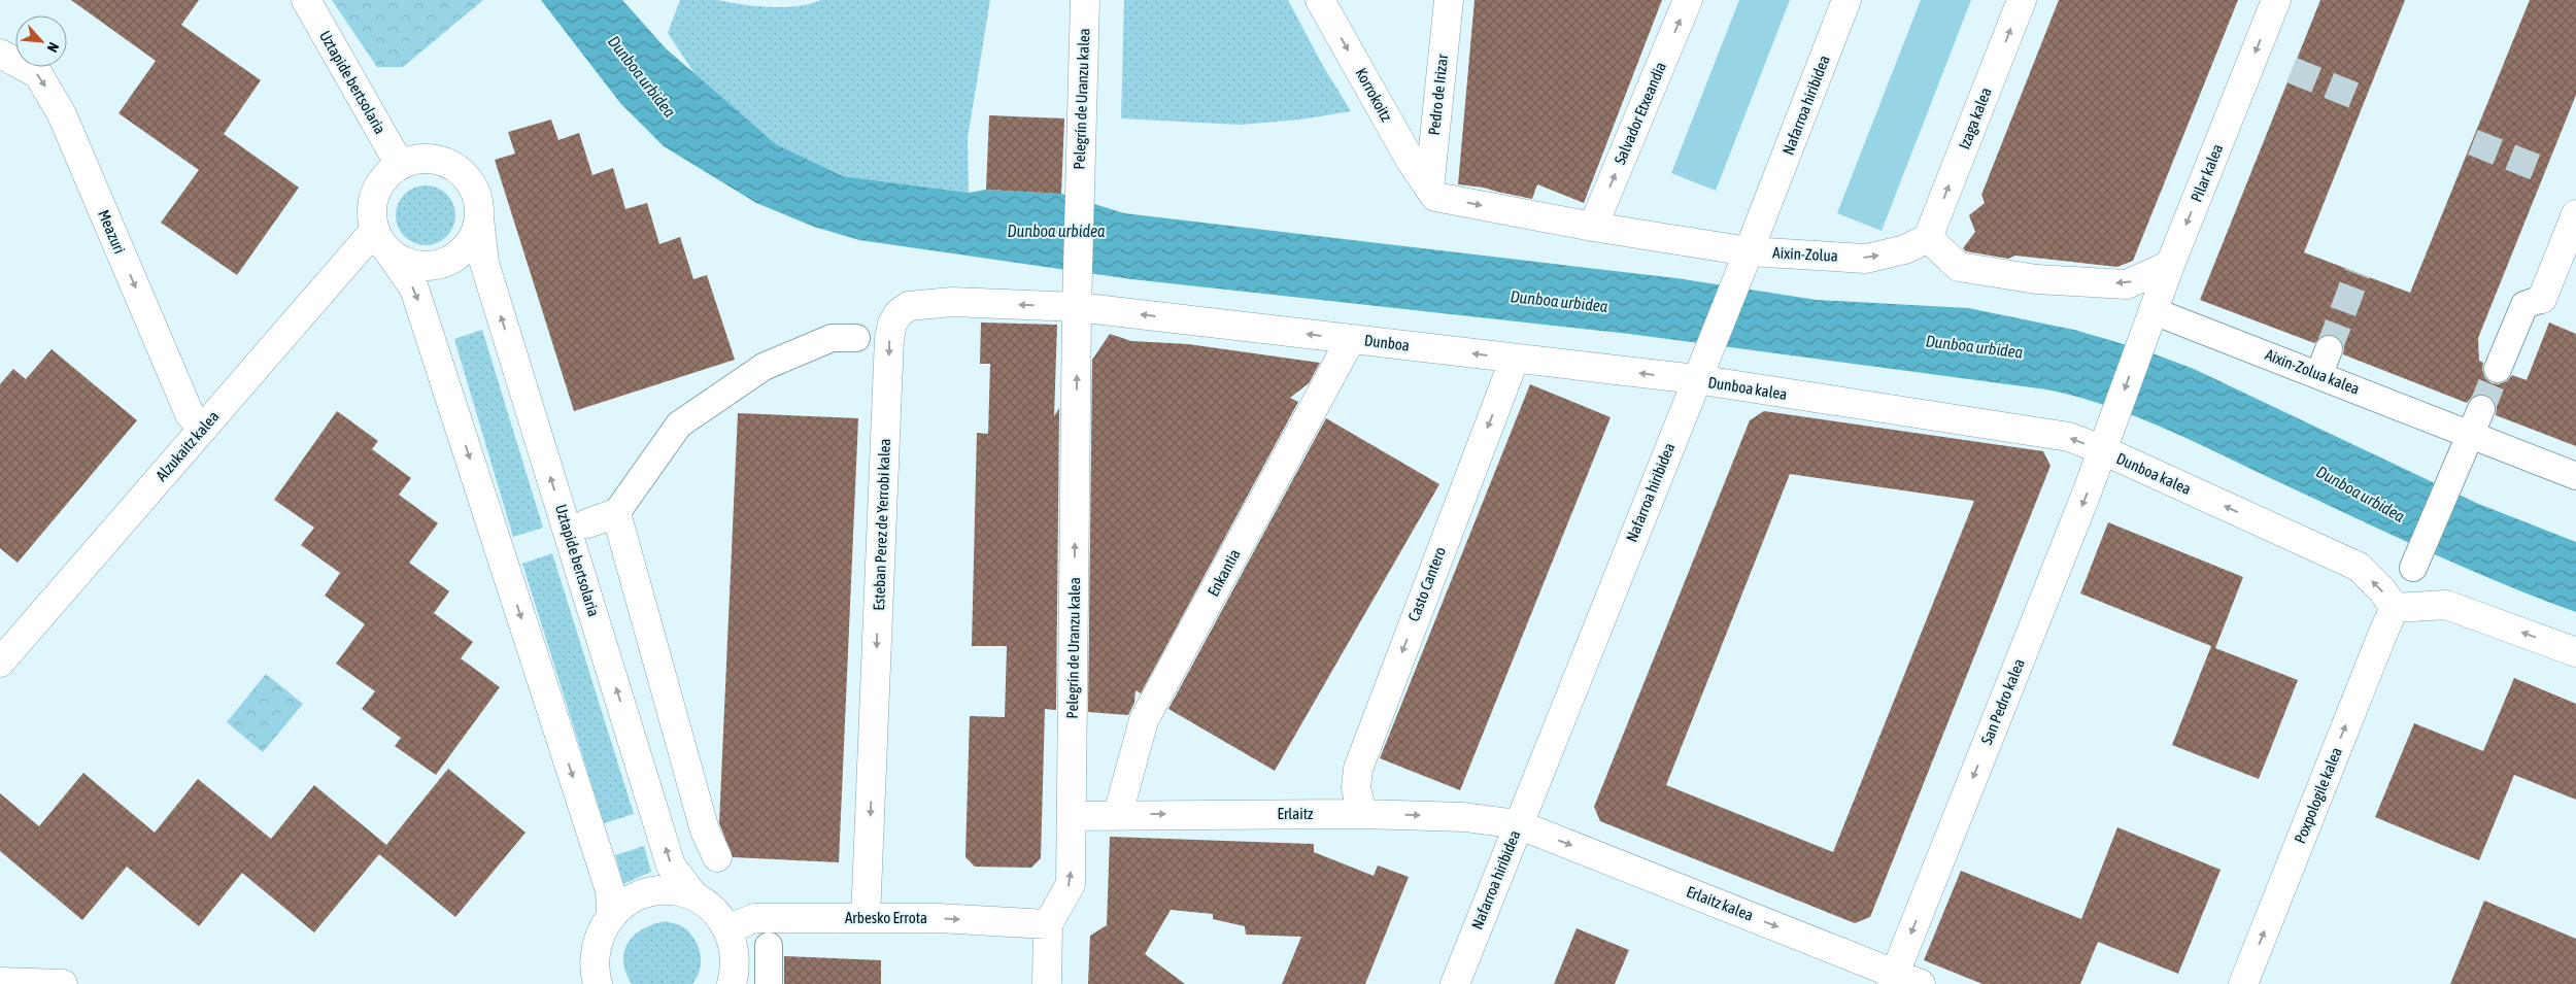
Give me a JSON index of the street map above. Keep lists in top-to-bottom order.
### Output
{
  "streets": {
    "street": [
      "Uztapide bertsolaria",
      "Korrokoitz",
      "Pedro de Irizar",
      "Pelegrín de Uranzu kalea",
      "Nafarroa hiribidea",
      "Salvador Etxeandia",
      "Izaga kalea",
      "Pilar kalea",
      "Meazuri",
      "Aixin-Zolua",
      "Dunboa",
      "Aixin-Zolua kalea",
      "Dunboa kalea",
      "Alzukaitz kalea",
      "Esteban Perez de Yerrobi kalea",
      "Enkantia",
      "Casto Cantero",
      "San Pedro kalea",
      "Poxpologile kalea",
      "Erlaitz",
      "Erlaitz kalea",
      "Arbesko Errota"
    ]
  },
  "crossings": [
    ["Uztapide bertsolaria", "Alzukaitz kalea"],
    ["Korrokoitz", "Pedro de Irizar"],
    ["Korrokoitz", "Aixin-Zolua"],
    ["Pedro de Irizar", "Aixin-Zolua"],
    ["Pelegrín de Uranzu kalea", "Dunboa"],
    ["Pelegrín de Uranzu kalea", "Esteban Perez de Yerrobi kalea"],
    ["Pelegrín de Uranzu kalea", "Erlaitz"],
    ["Pelegrín de Uranzu kalea", "Arbesko Errota"],
    ["Nafarroa hiribidea", "Aixin-Zolua"],
    ["Nafarroa hiribidea", "Dunboa"],
    ["Nafarroa hiribidea", "Dunboa kalea"],
    ["Nafarroa hiribidea", "Erlaitz"],
    ["Nafarroa hiribidea", "Erlaitz kalea"],
    ["Salvador Etxeandia", "Aixin-Zolua"],
    ["Izaga kalea", "Aixin-Zolua"],
    ["Pilar kalea", "Aixin-Zolua kalea"],
    ["Pilar kalea", "San Pedro kalea"],
    ["Meazuri", "Alzukaitz kalea"],
    ["Dunboa", "Dunboa kalea"],
    ["Dunboa", "Esteban Perez de Yerrobi kalea"],
    ["Dunboa", "Enkantia"],
    ["Dunboa", "Casto Cantero"],
    ["Dunboa kalea", "San Pedro kalea"],
    ["Dunboa kalea", "Poxpologile kalea"],
    ["Esteban Perez de Yerrobi kalea", "Arbesko Errota"],
    ["Enkantia", "Erlaitz"],
    ["Casto Cantero", "Erlaitz"],
    ["San Pedro kalea", "Erlaitz kalea"],
    ["Erlaitz", "Erlaitz kalea"]
  ],
  "one_way": [
    "Korrokoitz",
    "Pelegrín de Uranzu kalea",
    "Salvador Etxeandia",
    "Izaga kalea",
    "Pilar kalea",
    "Meazuri",
    "Aixin-Zolua",
    "Dunboa",
    "Esteban Perez de Yerrobi kalea",
    "Casto Cantero",
    "San Pedro kalea",
    "Poxpologile kalea",
    "Erlaitz",
    "Erlaitz kalea",
    "Arbesko Errota"
  ],
  "water": ["Dunboa urbidea"],
  "north": "bottom right"
}
